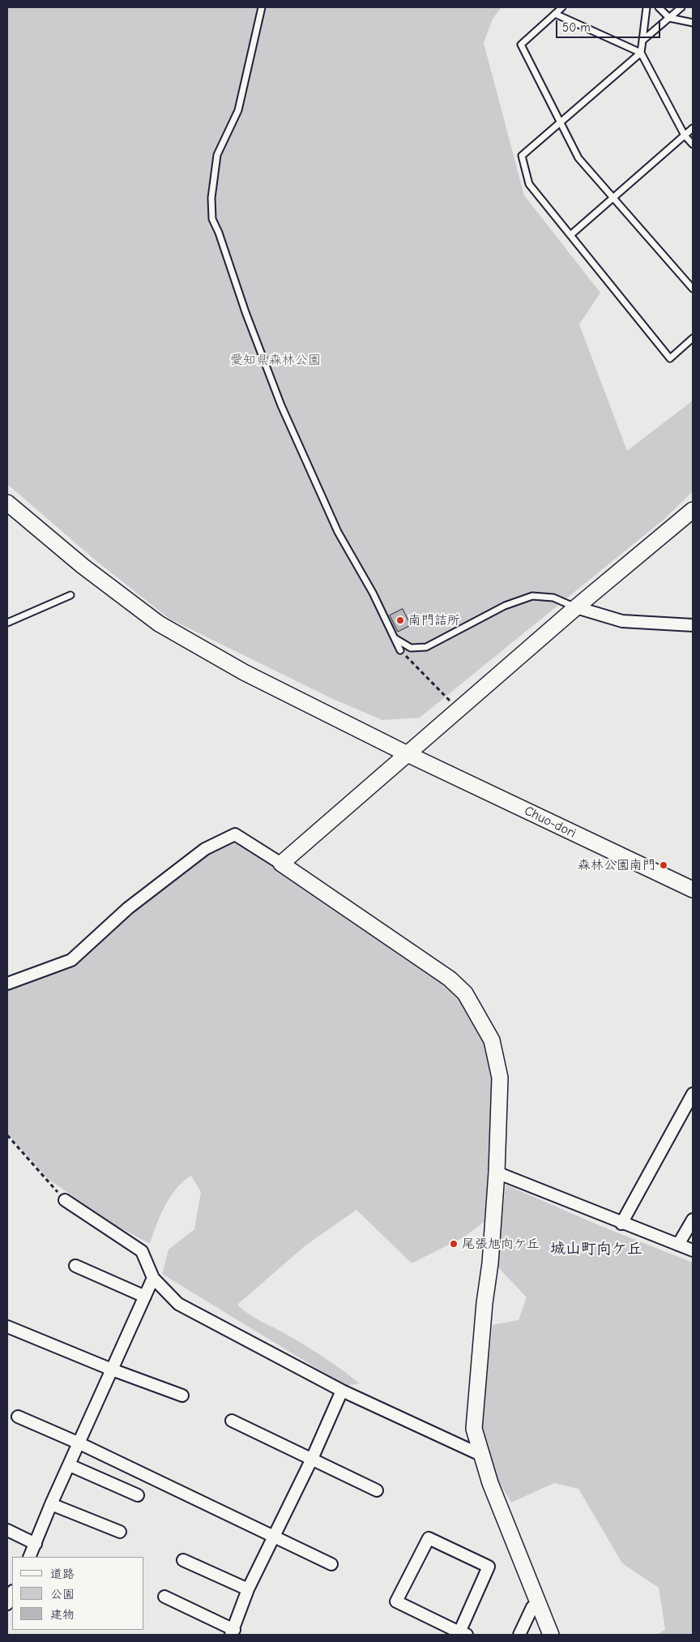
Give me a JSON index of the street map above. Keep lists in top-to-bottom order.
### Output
{
  "streets": {
    "street": ["Chuo-dori"]
  },
  "districts": ["城山町向ケ丘"],
  "parks": ["愛知県森林公園"],
  "places": ["南門詰所", "森林公園南門", "尾張旭向ケ丘"],
  "legend": ["道路", "公園", "建物"],
  "scale_bar": "50 m"
}
